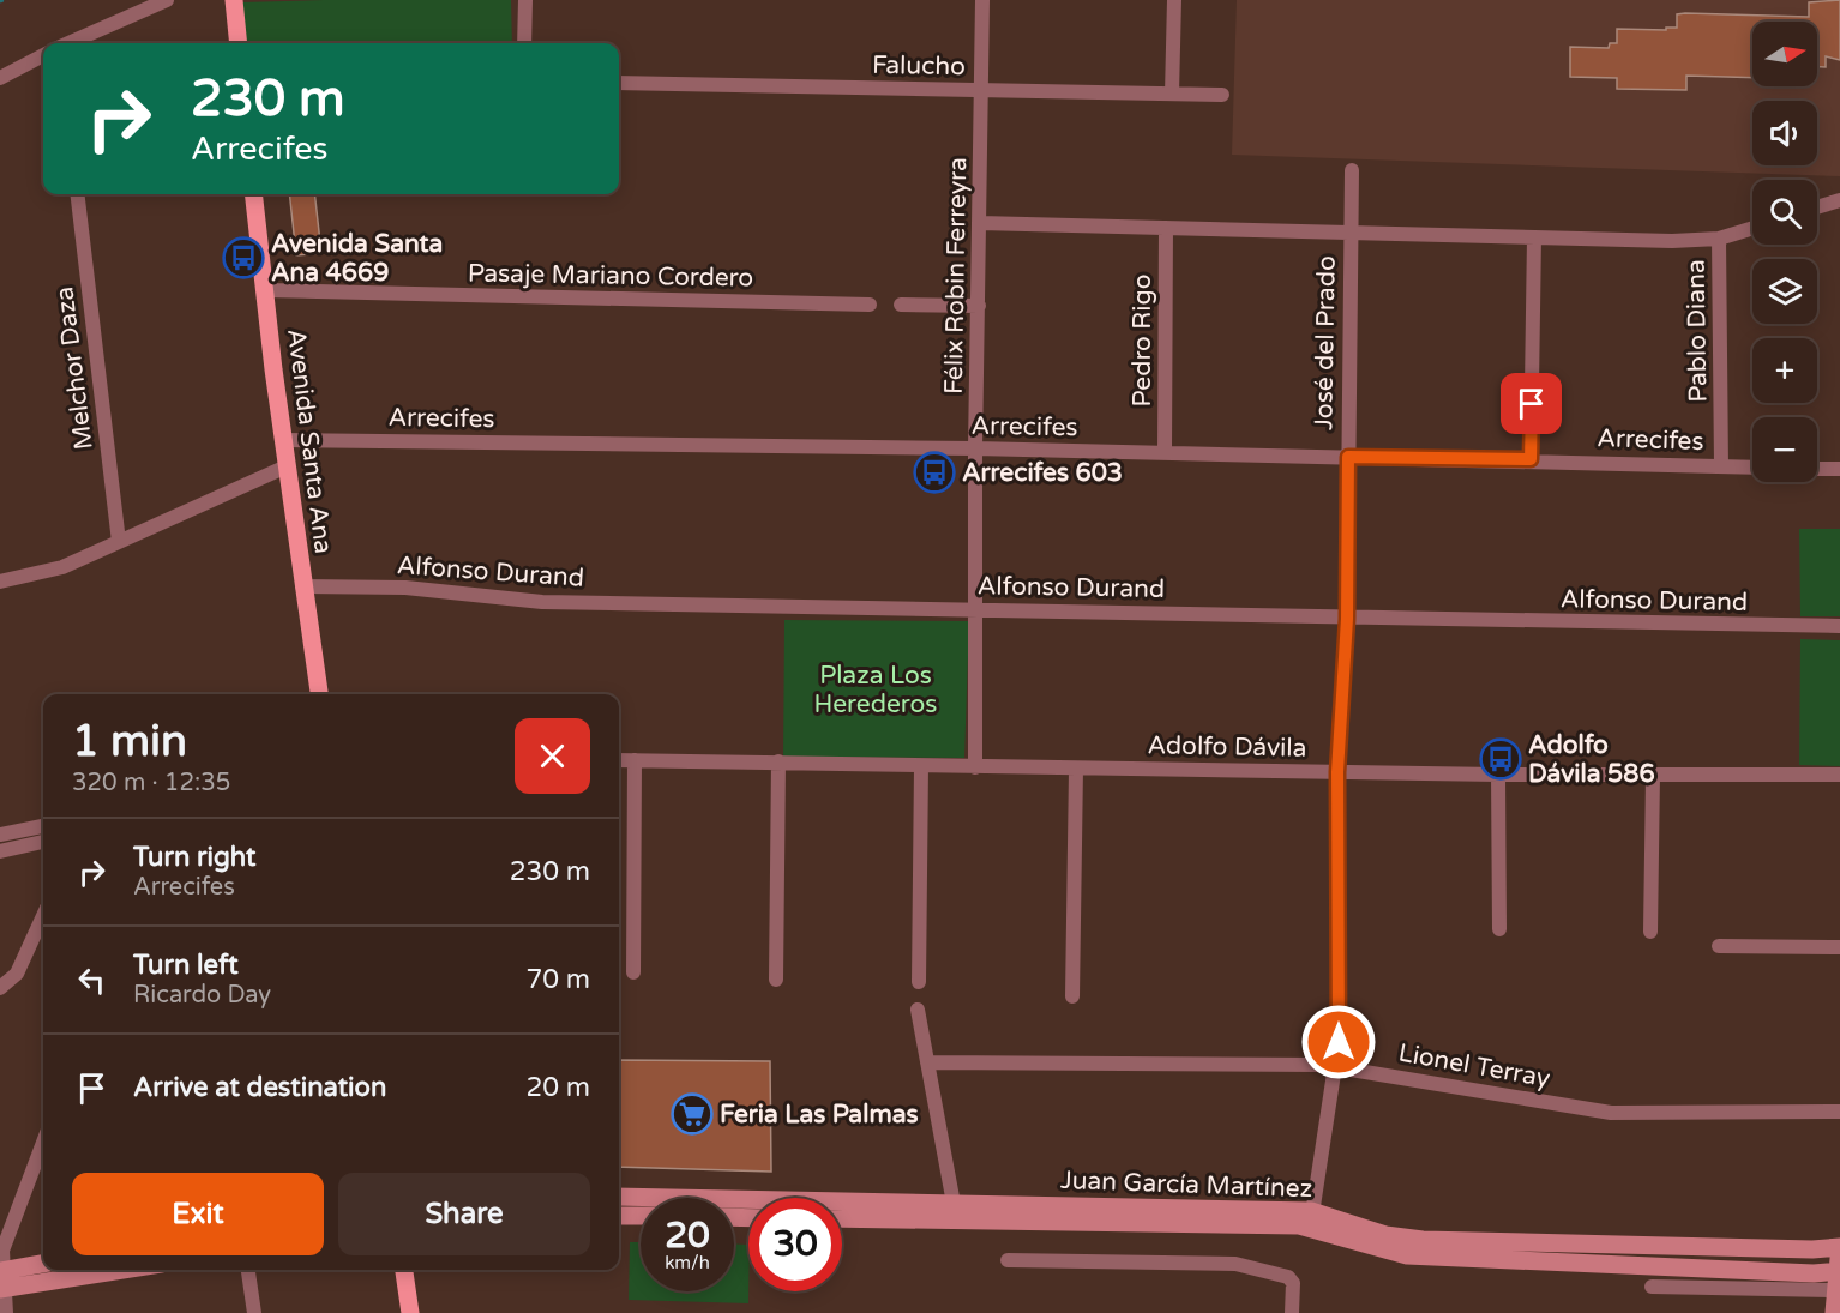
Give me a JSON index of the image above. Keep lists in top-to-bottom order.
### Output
{
  "streets": {
    "main road": ["Avenida Santa Ana", "Juan García Martínez"],
    "street": [
      "Falucho",
      "Pasaje Mariano Cordero",
      "Félix Robin Ferreyra",
      "Pablo Diana",
      "Pedro Rigo",
      "José del Prado",
      "Melchor Daza",
      "Arrecifes",
      "Alfonso Durand",
      "Adolfo Dávila",
      "Lionel Terray"
    ]
  },
  "crossings": [
    ["Falucho", "Félix Robin Ferreyra"],
    ["Pasaje Mariano Cordero", "Avenida Santa Ana"],
    ["Félix Robin Ferreyra", "Arrecifes"],
    ["Félix Robin Ferreyra", "Alfonso Durand"],
    ["Félix Robin Ferreyra", "Adolfo Dávila"],
    ["Pablo Diana", "Arrecifes"],
    ["Pedro Rigo", "Arrecifes"],
    ["José del Prado", "Arrecifes"],
    ["José del Prado", "Alfonso Durand"],
    ["José del Prado", "Adolfo Dávila"],
    ["José del Prado", "Lionel Terray"],
    ["José del Prado", "Juan García Martínez"],
    ["Arrecifes", "Avenida Santa Ana"],
    ["Avenida Santa Ana", "Alfonso Durand"]
  ],
  "parks": ["Plaza Los Herederos"],
  "places": {
    "bus stop": ["Avenida Santa Ana 4669", "Arrecifes 603", "Adolfo Dávila 586"],
    "supermarket": ["Feria Las Palmas"]
  },
  "north": "right",
  "page": {
    "map_buttons": ["+", "−"],
    "turn": ["230 m", "Arrecifes"],
    "heading": ["1 min", "320 m · 12:35"],
    "list": [
      {
        "name": "Turn right",
        "note": "Arrecifes",
        "value": "230 m"
      },
      {
        "name": "Turn left",
        "note": "Ricardo Day",
        "value": "70 m"
      },
      {
        "name": "Arrive at destination",
        "value": "20 m"
      }
    ],
    "buttons": ["Exit", "Share"],
    "speed": "20 km/h",
    "limit": "30"
  }
}
